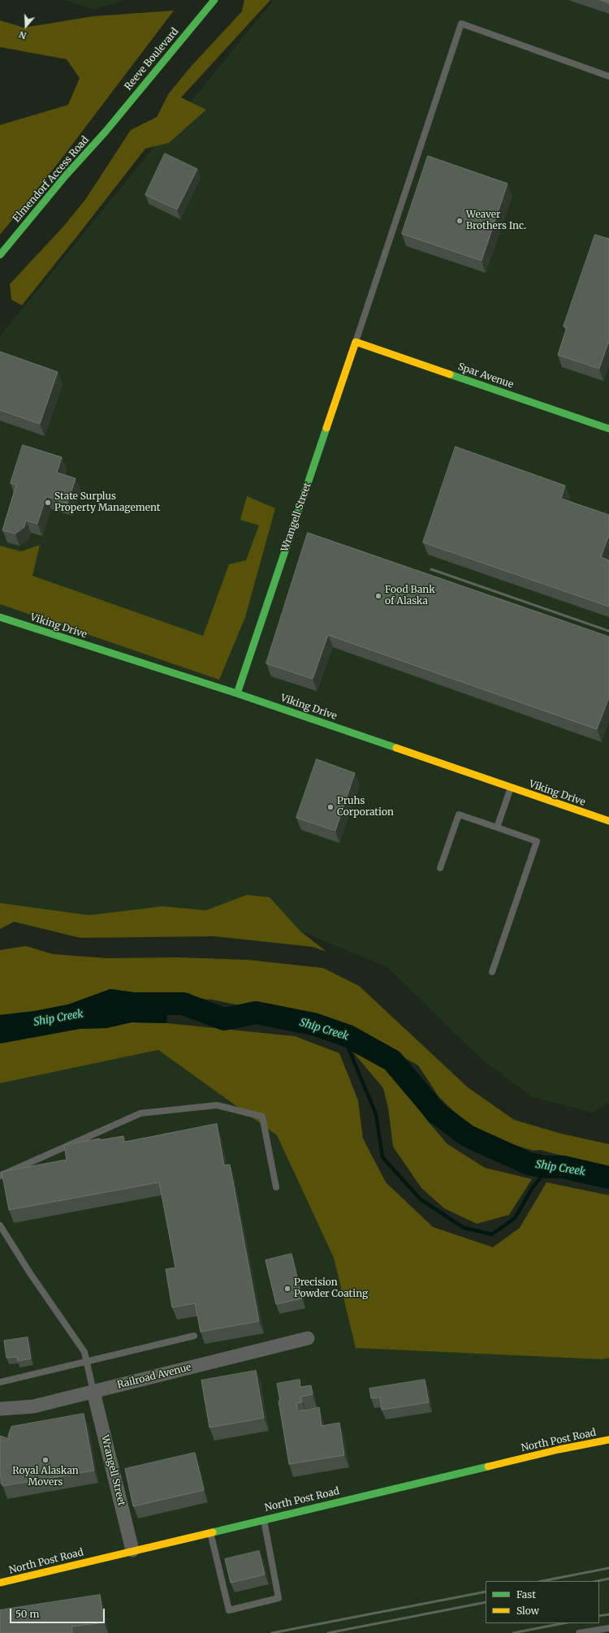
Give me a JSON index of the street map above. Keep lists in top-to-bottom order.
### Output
{
  "streets": {
    "street": [
      "Reeve Boulevard",
      "Elmendorf Access Road",
      "Spar Avenue",
      "Wrangell Street",
      "Viking Drive",
      "Railroad Avenue",
      "North Post Road"
    ]
  },
  "crossings": [
    ["Reeve Boulevard", "Elmendorf Access Road"],
    ["Spar Avenue", "Wrangell Street"],
    ["Wrangell Street", "Viking Drive"],
    ["Wrangell Street", "Railroad Avenue"],
    ["Wrangell Street", "North Post Road"]
  ],
  "water": ["Ship Creek"],
  "places": [
    "Weaver Brothers Inc.",
    "State Surplus Property Management",
    "Food Bank of Alaska",
    "Pruhs Corporation",
    "Precision Powder Coating",
    "Royal Alaskan Movers"
  ],
  "legend": ["Fast", "Slow"],
  "scale_bar": "50 m",
  "north": "bottom"
}
